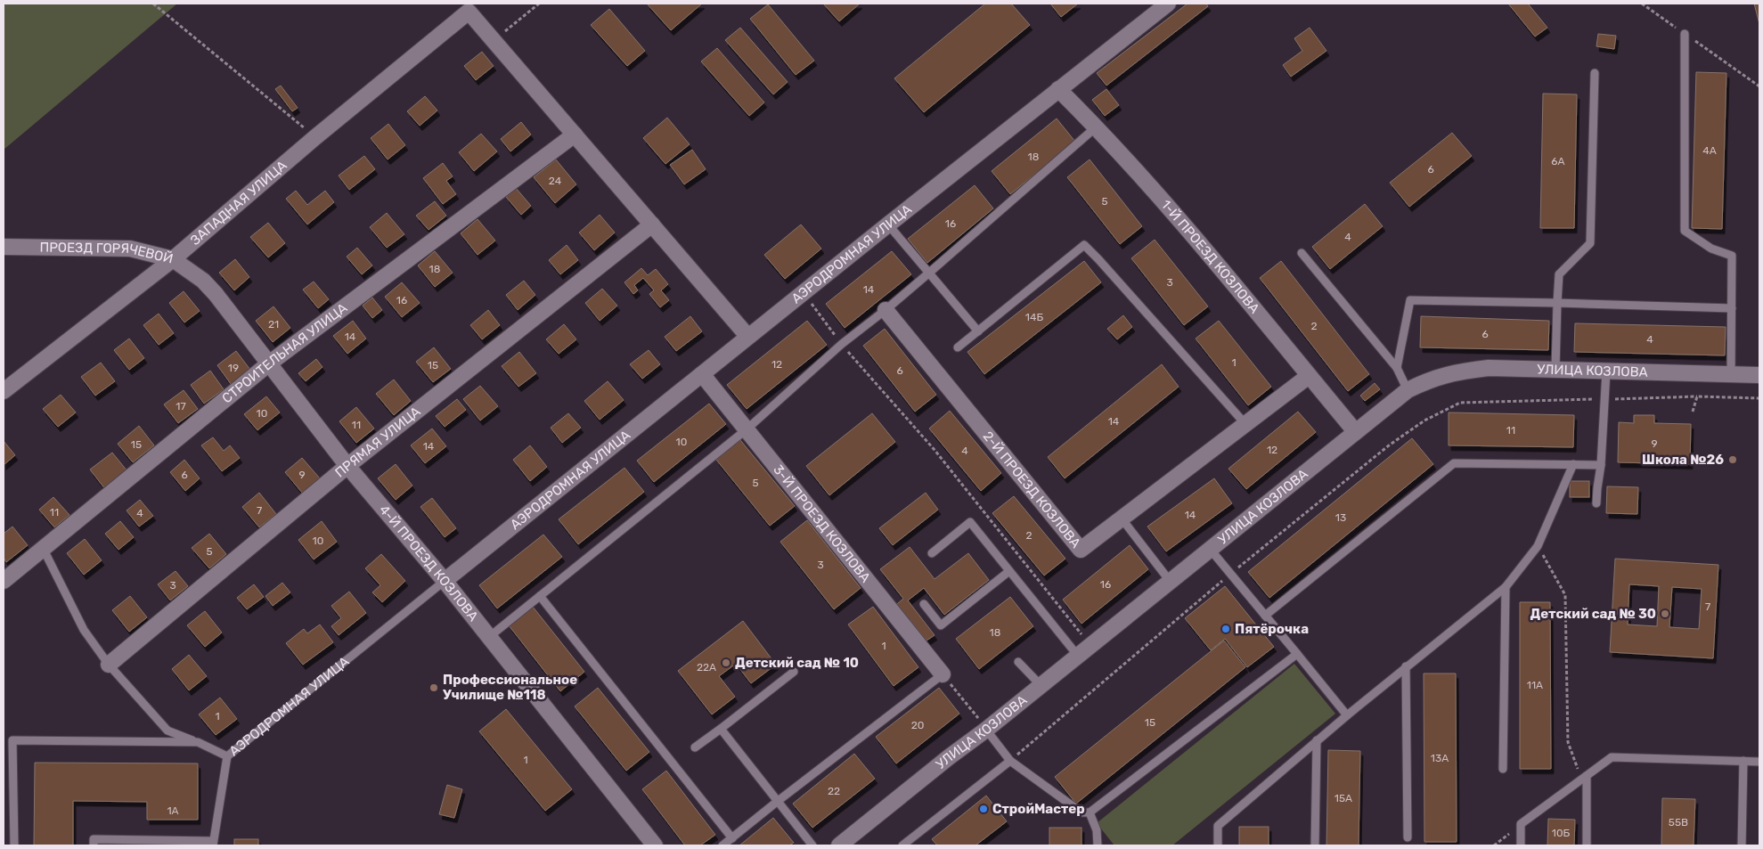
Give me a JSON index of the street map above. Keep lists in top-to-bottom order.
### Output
{
  "streets": {
    "street": [
      "ЗАПАДНАЯ УЛИЦА",
      "АЭРОДРОМНАЯ УЛИЦА",
      "ПРОЕЗД ГОРЯЧЕВОЙ",
      "1-Й ПРОЕЗД КОЗЛОВА",
      "СТРОИТЕЛЬНАЯ УЛИЦА",
      "УЛИЦА КОЗЛОВА",
      "ПРЯМАЯ УЛИЦА",
      "2-Й ПРОЕЗД КОЗЛОВА",
      "3-Й ПРОЕЗД КОЗЛОВА",
      "4-Й ПРОЕЗД КОЗЛОВА"
    ]
  },
  "crossings": [
    ["ЗАПАДНАЯ УЛИЦА", "ПРОЕЗД ГОРЯЧЕВОЙ"],
    ["АЭРОДРОМНАЯ УЛИЦА", "1-Й ПРОЕЗД КОЗЛОВА"],
    ["АЭРОДРОМНАЯ УЛИЦА", "3-Й ПРОЕЗД КОЗЛОВА"],
    ["АЭРОДРОМНАЯ УЛИЦА", "4-Й ПРОЕЗД КОЗЛОВА"],
    ["ПРОЕЗД ГОРЯЧЕВОЙ", "4-Й ПРОЕЗД КОЗЛОВА"],
    ["1-Й ПРОЕЗД КОЗЛОВА", "УЛИЦА КОЗЛОВА"],
    ["1-Й ПРОЕЗД КОЗЛОВА", "2-Й ПРОЕЗД КОЗЛОВА"],
    ["СТРОИТЕЛЬНАЯ УЛИЦА", "4-Й ПРОЕЗД КОЗЛОВА"],
    ["ПРЯМАЯ УЛИЦА", "4-Й ПРОЕЗД КОЗЛОВА"]
  ],
  "places": [
    "Школа №26",
    "Детский сад № 30",
    "Пятёрочка",
    "Детский сад № 10",
    "Профессиональное Училище №118",
    "СтройМастер"
  ],
  "house_numbers": [
    "4А",
    "18",
    "6А",
    "6",
    "24",
    "5",
    "16",
    "4",
    "18",
    "3",
    "14",
    "16",
    "14Б",
    "21",
    "2",
    "6",
    "14",
    "4",
    "1",
    "12",
    "15",
    "19",
    "6",
    "17",
    "10",
    "14",
    "11",
    "11",
    "10",
    "9",
    "15",
    "14",
    "12",
    "4",
    "6",
    "9",
    "5",
    "7",
    "11",
    "4",
    "14",
    "13",
    "2",
    "10",
    "5",
    "3",
    "16",
    "3",
    "7",
    "18",
    "1",
    "22А",
    "11А",
    "1",
    "15",
    "20",
    "13А",
    "1",
    "22",
    "15А",
    "1А",
    "55В",
    "10Б"
  ]
}
